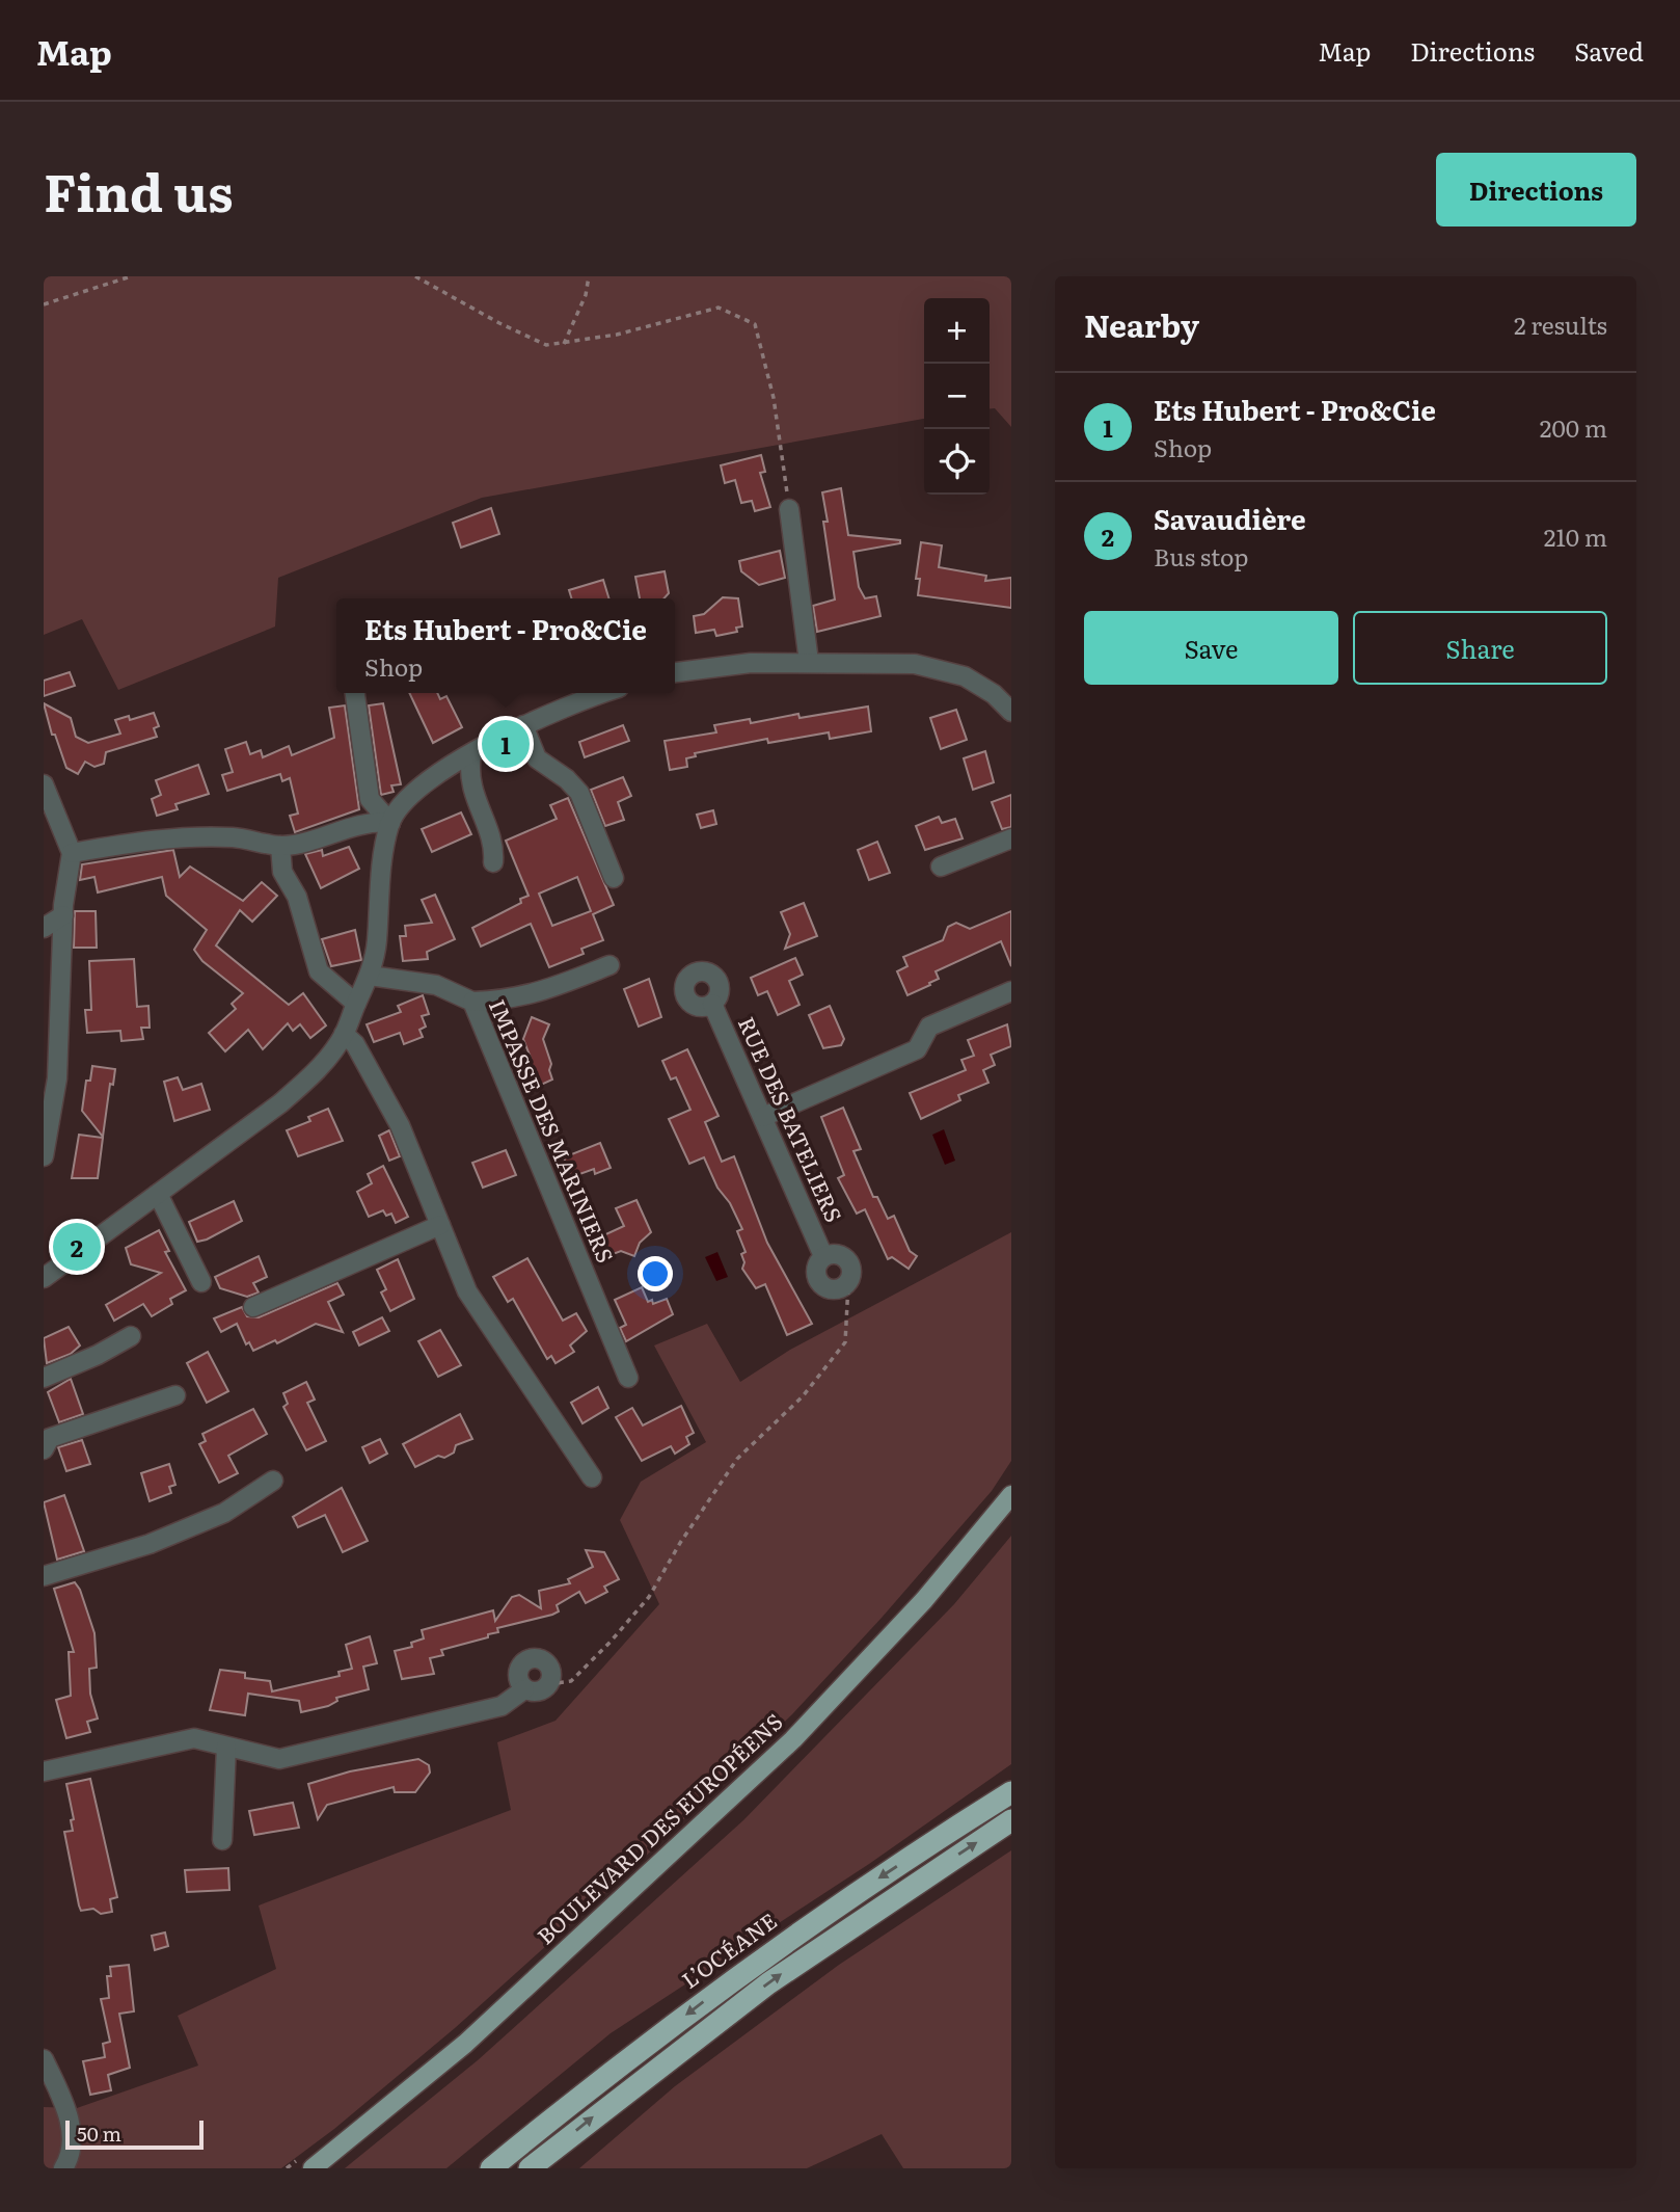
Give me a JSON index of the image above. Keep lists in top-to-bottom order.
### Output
{
  "streets": {
    "highway": ["L’OCÉANE"],
    "main road": ["BOULEVARD DES EUROPÉENS"],
    "street": ["RUE DES BATELIERS", "IMPASSE DES MARINIERS"]
  },
  "scale_bar": "50 m",
  "page": {
    "header": "Map",
    "nav": ["Map", "Directions", "Saved"],
    "title": "Find us",
    "buttons": [
      "Directions",
      ["Save", "Share"]
    ],
    "heading": ["Nearby", "2 results"],
    "map_buttons": ["+", "−"],
    "list": [
      {
        "mark": "1",
        "name": "Ets Hubert - Pro&Cie",
        "note": "Shop",
        "value": "200 m"
      },
      {
        "mark": "2",
        "name": "Savaudière",
        "note": "Bus stop",
        "value": "210 m"
      }
    ],
    "popup": ["Ets Hubert - Pro&Cie", "Shop"],
    "pins": ["1", "2"],
    "scale": "50 m"
  }
}
